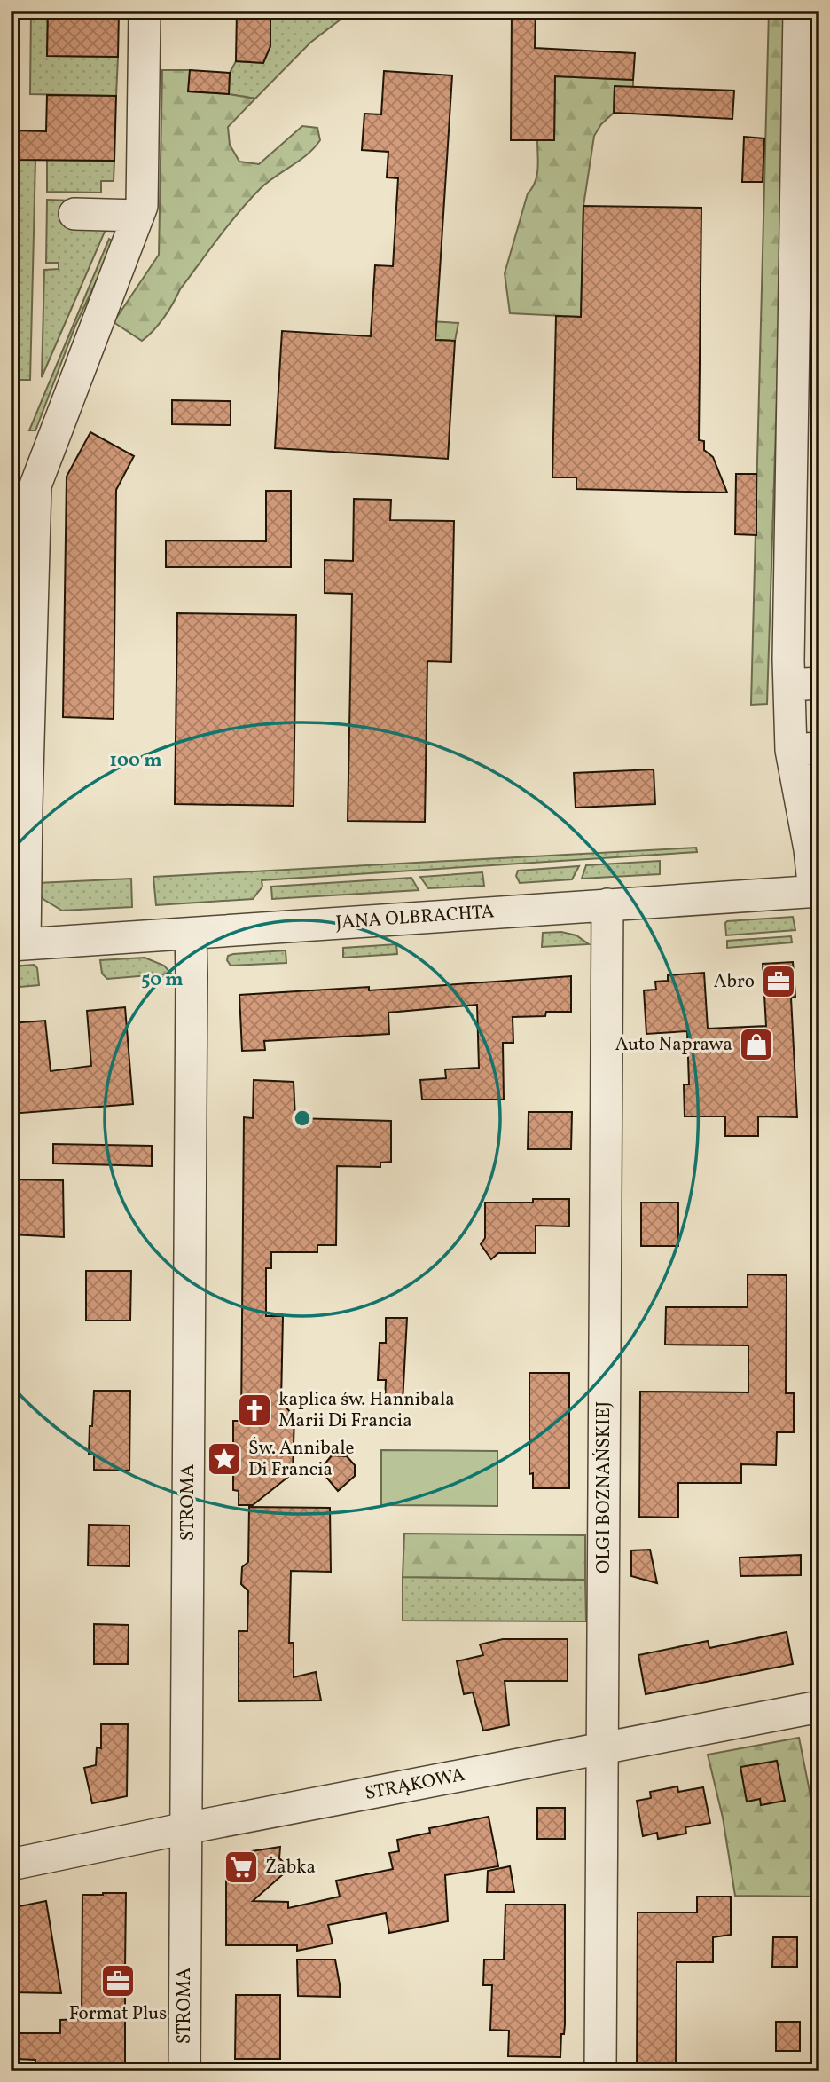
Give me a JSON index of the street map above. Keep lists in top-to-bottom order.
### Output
{
  "streets": {
    "street": [
      "JANA OLBRACHTA",
      "OLGI BOZNAŃSKIEJ",
      "STROMA",
      "STRĄKOWA"
    ]
  },
  "crossings": [
    ["JANA OLBRACHTA", "OLGI BOZNAŃSKIEJ"],
    ["JANA OLBRACHTA", "STROMA"],
    ["OLGI BOZNAŃSKIEJ", "STRĄKOWA"],
    ["STROMA", "STRĄKOWA"]
  ],
  "places": {
    "office": ["Abro", "Format Plus"],
    "shop": ["Auto Naprawa"],
    "church": ["kaplica św. Hannibala Marii Di Francia"],
    "place": ["Św. Annibale Di Francia"],
    "supermarket": ["Żabka"]
  },
  "rings": ["100 m", "50 m"]
}
